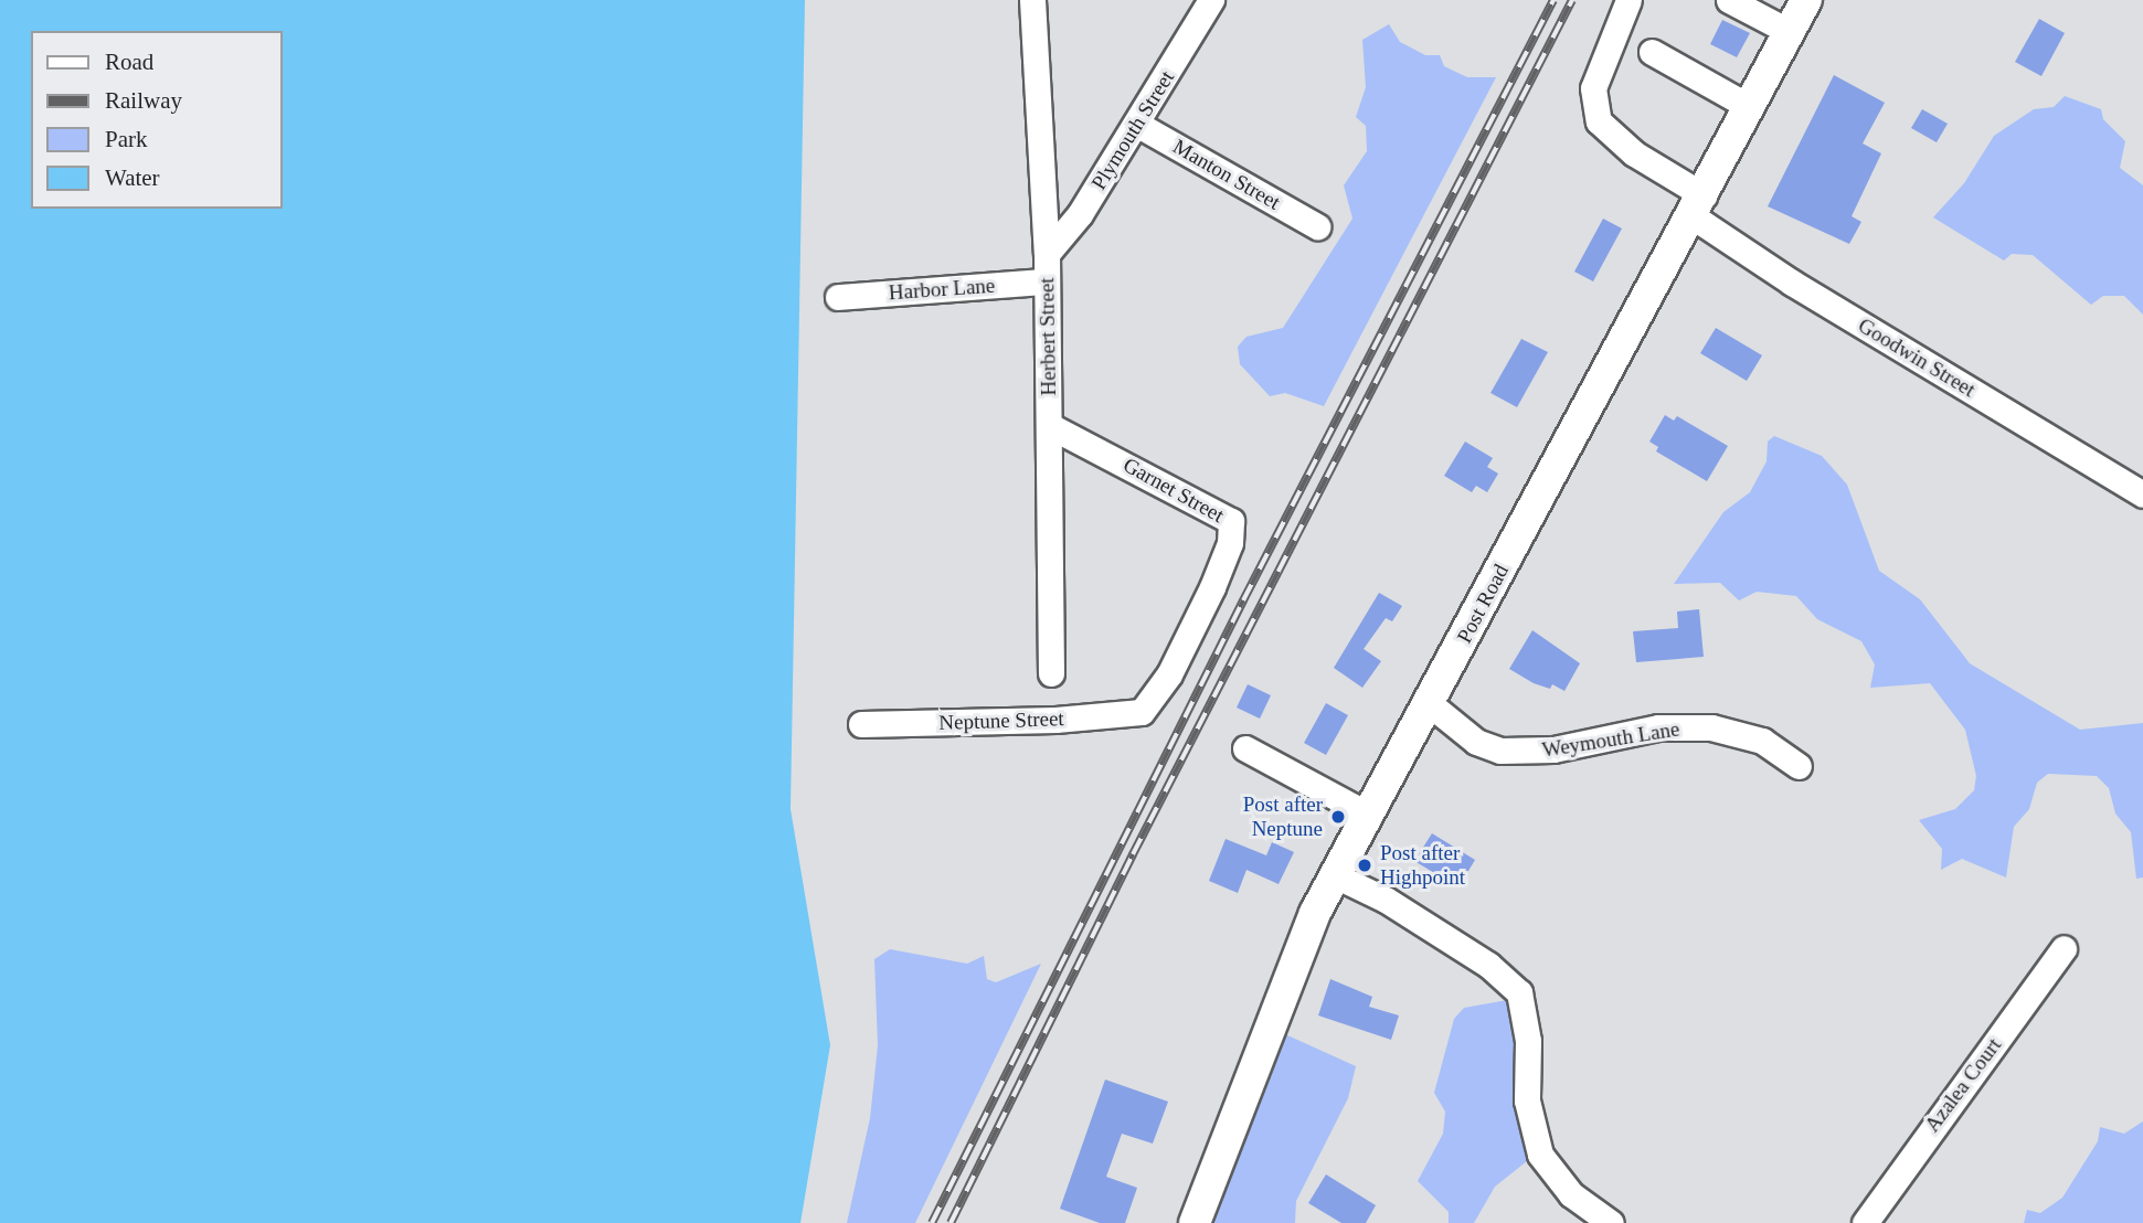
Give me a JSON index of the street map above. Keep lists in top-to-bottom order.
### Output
{
  "streets": {
    "main road": ["Post Road"],
    "street": [
      "Plymouth Street",
      "Manton Street",
      "Harbor Lane",
      "Herbert Street",
      "Goodwin Street",
      "Garnet Street",
      "Neptune Street",
      "Weymouth Lane",
      "Azalea Court"
    ]
  },
  "crossings": [
    ["Plymouth Street", "Manton Street"],
    ["Plymouth Street", "Herbert Street"],
    ["Harbor Lane", "Herbert Street"],
    ["Herbert Street", "Garnet Street"],
    ["Goodwin Street", "Post Road"],
    ["Garnet Street", "Neptune Street"],
    ["Post Road", "Weymouth Lane"]
  ],
  "places": ["Post after Neptune", "Post after Highpoint"],
  "legend": [
    "Road",
    "Railway",
    "Park",
    "Water"
  ]
}
